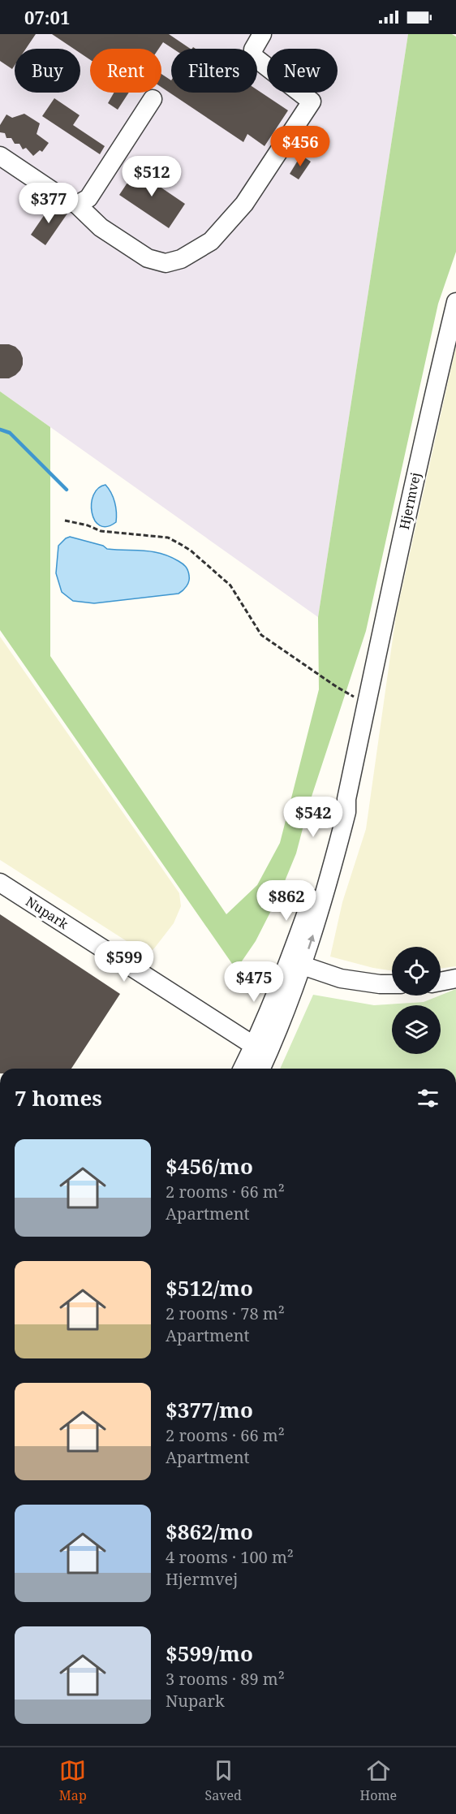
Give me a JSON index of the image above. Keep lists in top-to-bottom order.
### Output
{
  "streets": {
    "street": ["Hjermvej", "Nupark"]
  },
  "crossings": [
    ["Hjermvej", "Nupark"]
  ],
  "page": {
    "status": "07:01",
    "chip": [
      "Buy",
      "Rent",
      "Filters",
      "New"
    ],
    "price": [
      "$456",
      "$512",
      "$377",
      "$542",
      "$862",
      "$599",
      "$475"
    ],
    "heading": "7 homes",
    "list": [
      {
        "name": "$456/mo",
        "note": "2 rooms · 66 m² · Apartment"
      },
      {
        "name": "$512/mo",
        "note": "2 rooms · 78 m² · Apartment"
      },
      {
        "name": "$377/mo",
        "note": "2 rooms · 66 m² · Apartment"
      },
      {
        "name": "$862/mo",
        "note": "4 rooms · 100 m² · Hjermvej"
      },
      {
        "name": "$599/mo",
        "note": "3 rooms · 89 m² · Nupark"
      }
    ],
    "tabs": ["Map", "Saved", "Home"]
  }
}
